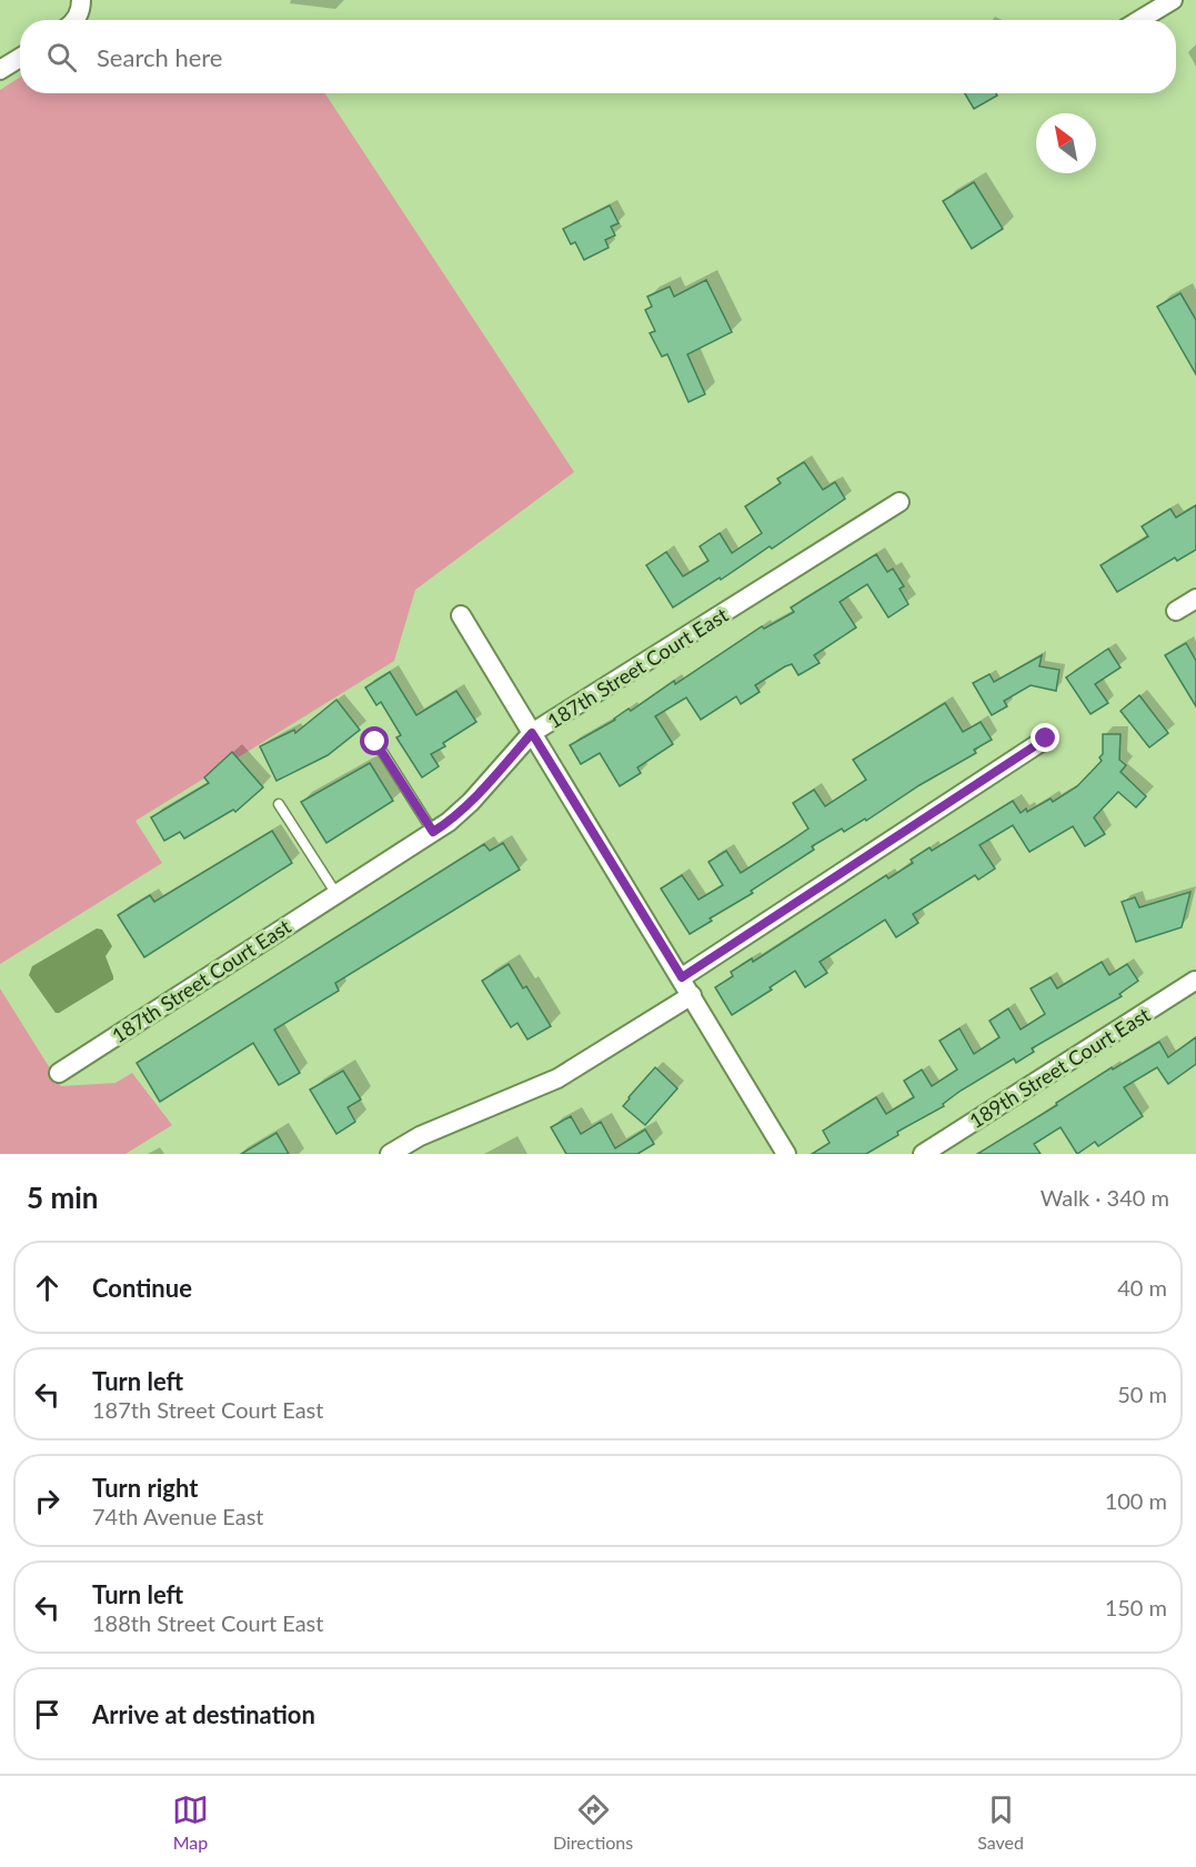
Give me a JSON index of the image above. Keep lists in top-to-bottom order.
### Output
{
  "streets": {
    "street": ["187th Street Court East", "189th Street Court East"]
  },
  "north": "top left",
  "page": {
    "search": "Search here",
    "heading": ["5 min", "Walk · 340 m"],
    "list": [
      ["Continue", "40 m"],
      ["Turn left", "187th Street Court East", "50 m"],
      ["Turn right", "74th Avenue East", "100 m"],
      ["Turn left", "188th Street Court East", "150 m"],
      "Arrive at destination"
    ],
    "nav": ["Map", "Directions", "Saved"]
  }
}
